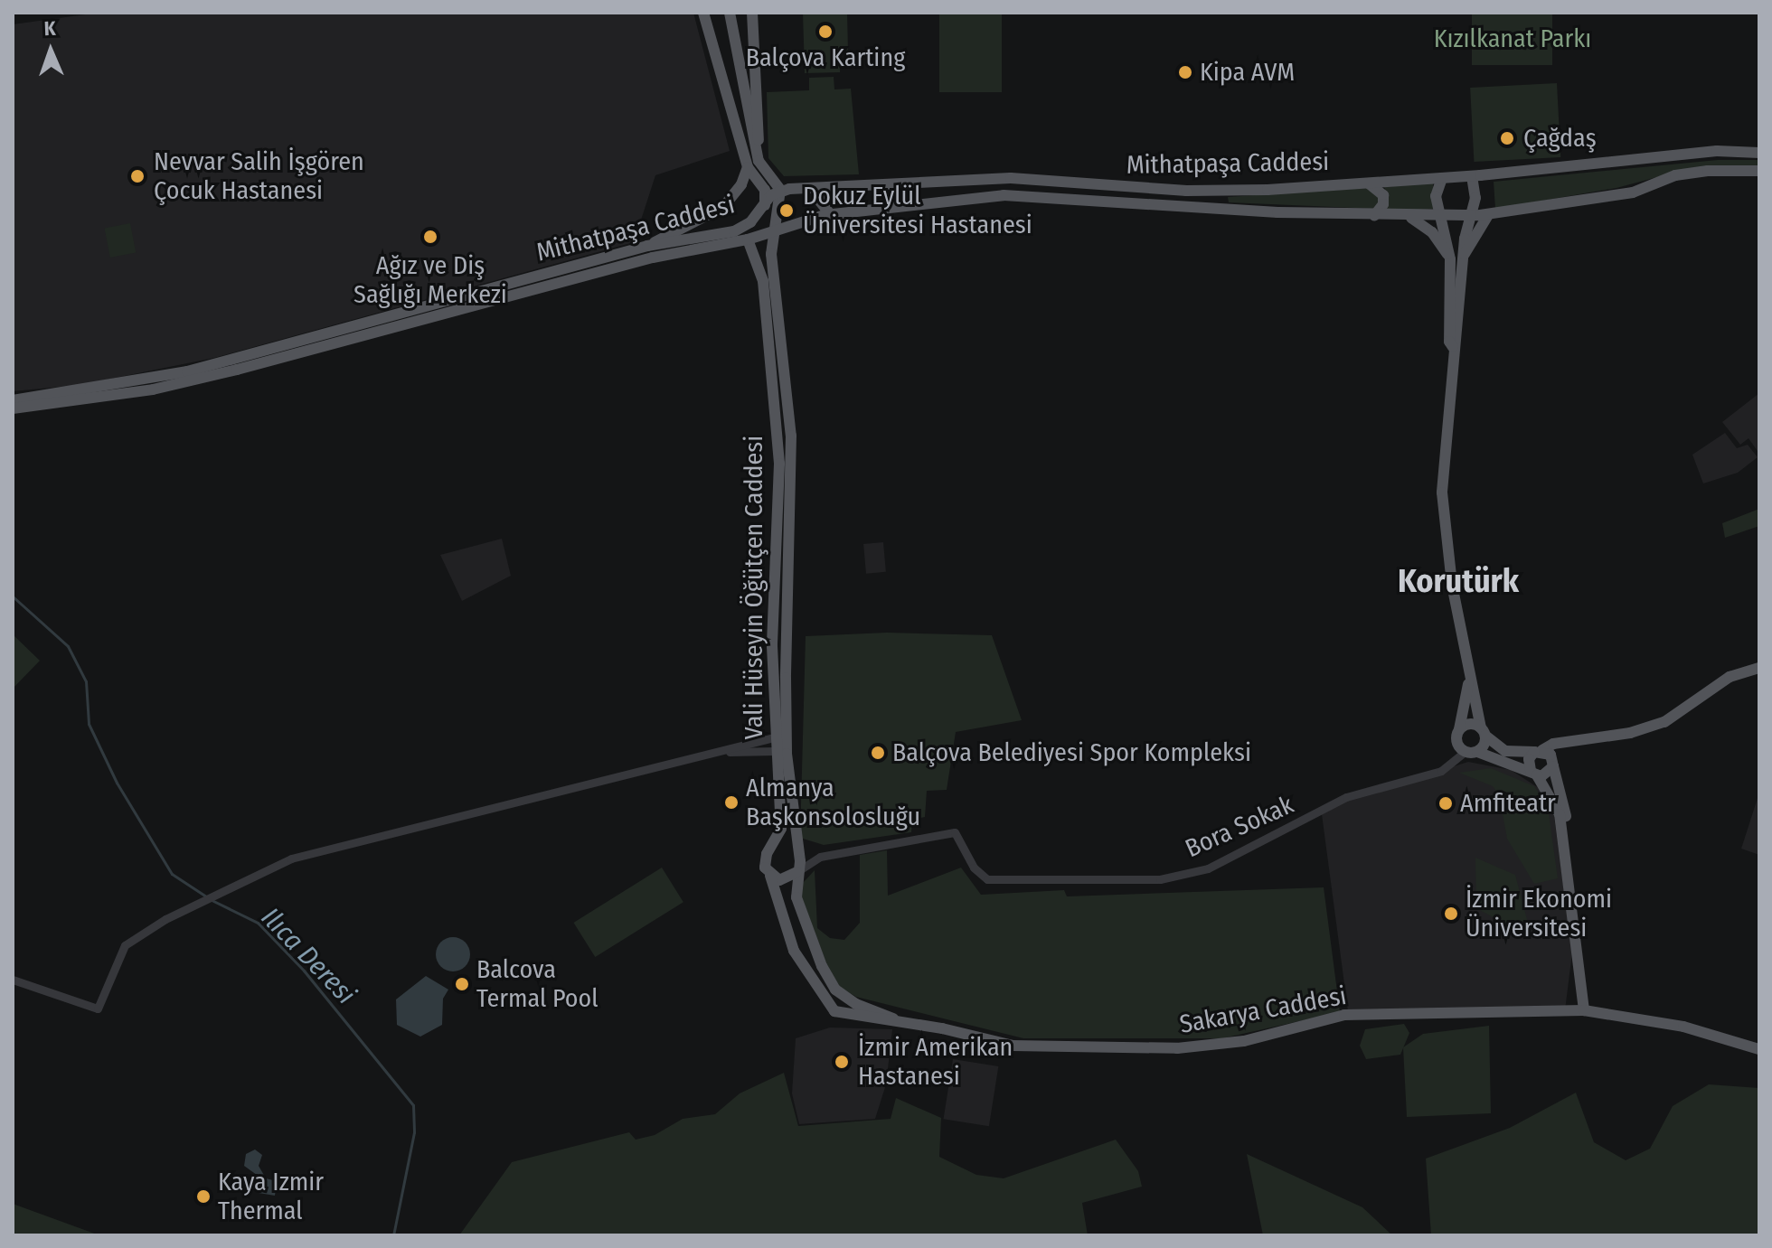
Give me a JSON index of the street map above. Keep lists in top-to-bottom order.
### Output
{
  "streets": {
    "main road": ["Mithatpaşa Caddesi", "Vali Hüseyin Öğütçen Caddesi", "Sakarya Caddesi"],
    "street": ["Bora Sokak"]
  },
  "crossings": [
    ["Mithatpaşa Caddesi", "Vali Hüseyin Öğütçen Caddesi"],
    ["Vali Hüseyin Öğütçen Caddesi", "Sakarya Caddesi"]
  ],
  "districts": ["Korutürk"],
  "water": ["Ilıca Deresi"],
  "parks": ["Kızılkanat Parkı"],
  "places": [
    "Balçova Karting",
    "Kipa AVM",
    "Çağdaş",
    "Nevvar Salih İşgören Çocuk Hastanesi",
    "Dokuz Eylül Üniversitesi Hastanesi",
    "Ağız ve Diş Sağlığı Merkezi",
    "Balçova Belediyesi Spor Kompleksi",
    "Almanya Başkonsolosluğu",
    "Amfiteatr",
    "İzmir Ekonomi Üniversitesi",
    "Balcova Termal Pool",
    "İzmir Amerikan Hastanesi",
    "Kaya Izmir Thermal"
  ],
  "north": "top"
}
